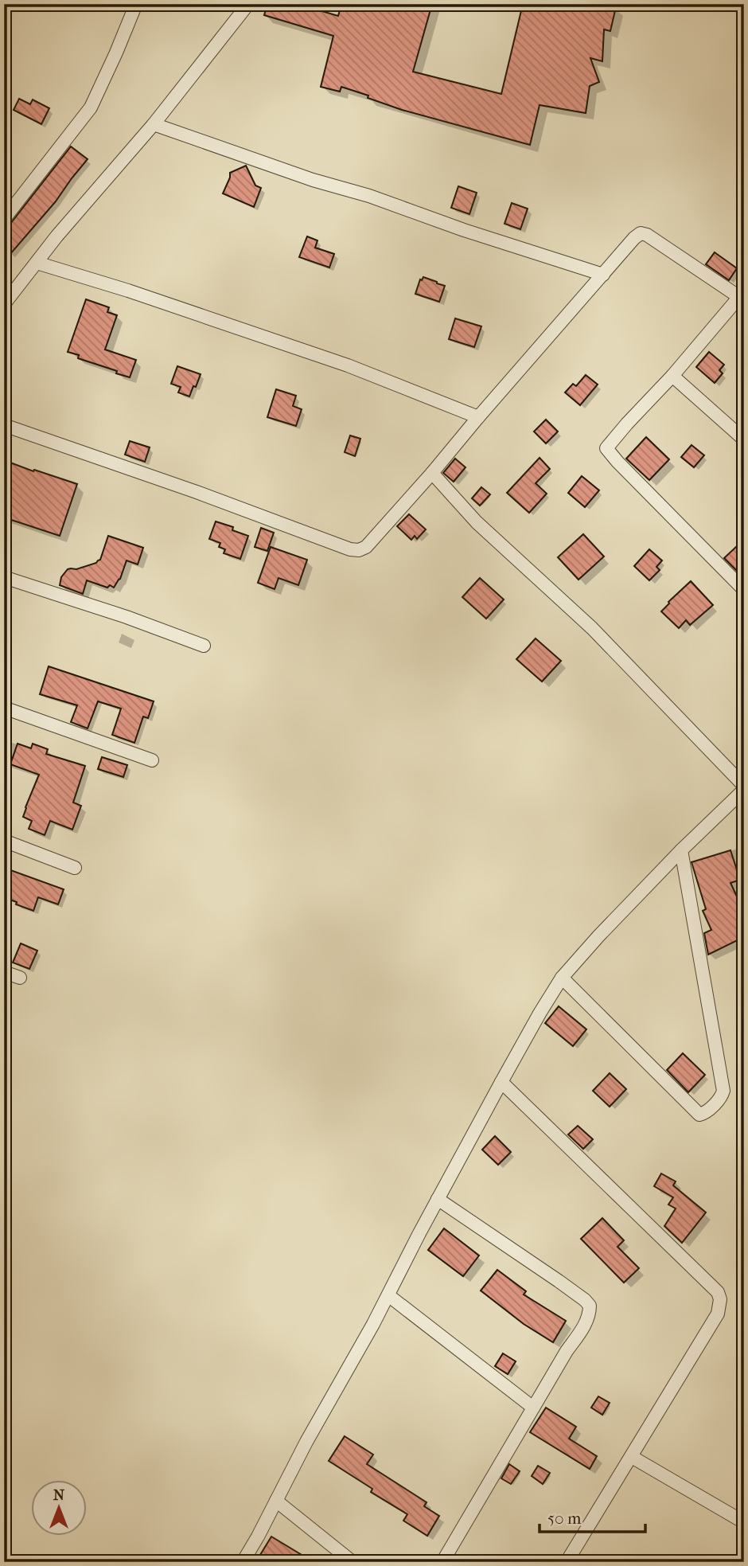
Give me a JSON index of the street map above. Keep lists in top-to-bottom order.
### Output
{
  "scale_bar": "50 m",
  "north": "top"
}
